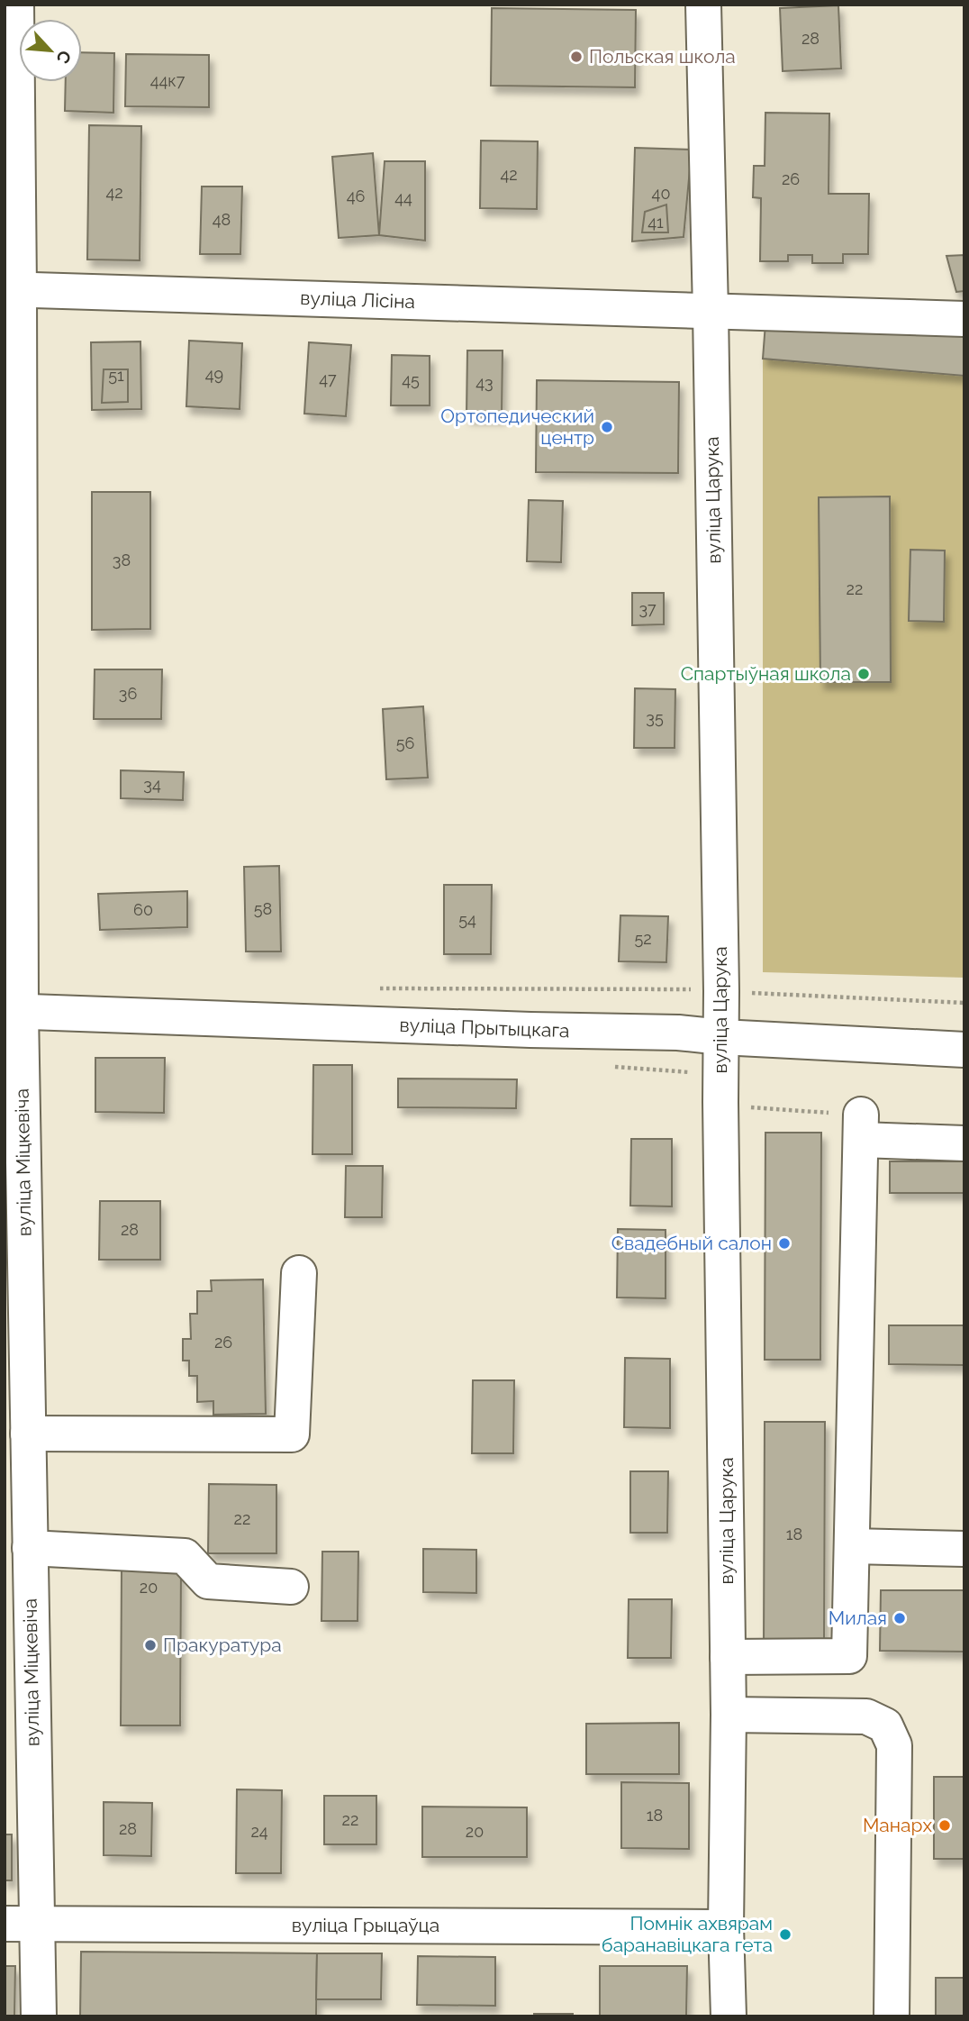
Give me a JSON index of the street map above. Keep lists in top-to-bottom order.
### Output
{
  "streets": {
    "street": [
      "вуліца Лісіна",
      "вуліца Царука",
      "вуліца Прытыцкага",
      "вуліца Міцкевіча",
      "вуліца Грыцаўца"
    ]
  },
  "crossings": [
    ["вуліца Лісіна", "вуліца Царука"],
    ["вуліца Лісіна", "вуліца Міцкевіча"],
    ["вуліца Царука", "вуліца Прытыцкага"],
    ["вуліца Царука", "вуліца Грыцаўца"],
    ["вуліца Прытыцкага", "вуліца Міцкевіча"],
    ["вуліца Міцкевіча", "вуліца Грыцаўца"]
  ],
  "places": [
    "Польская школа",
    "Ортопедический центр",
    "Спартыўная школа",
    "Свадебный салон",
    "Милая",
    "Пракуратура",
    "Манарх",
    "Помнік ахвярам баранавіцкага гета"
  ],
  "house_numbers": [
    "28",
    "44к7",
    "42",
    "26",
    "42",
    "40",
    "46",
    "44",
    "48",
    "41",
    "49",
    "51",
    "47",
    "45",
    "43",
    "38",
    "22",
    "37",
    "36",
    "35",
    "56",
    "34",
    "58",
    "60",
    "54",
    "52",
    "28",
    "26",
    "22",
    "18",
    "20",
    "18",
    "22",
    "28",
    "24",
    "20"
  ],
  "north": "bottom right"
}
